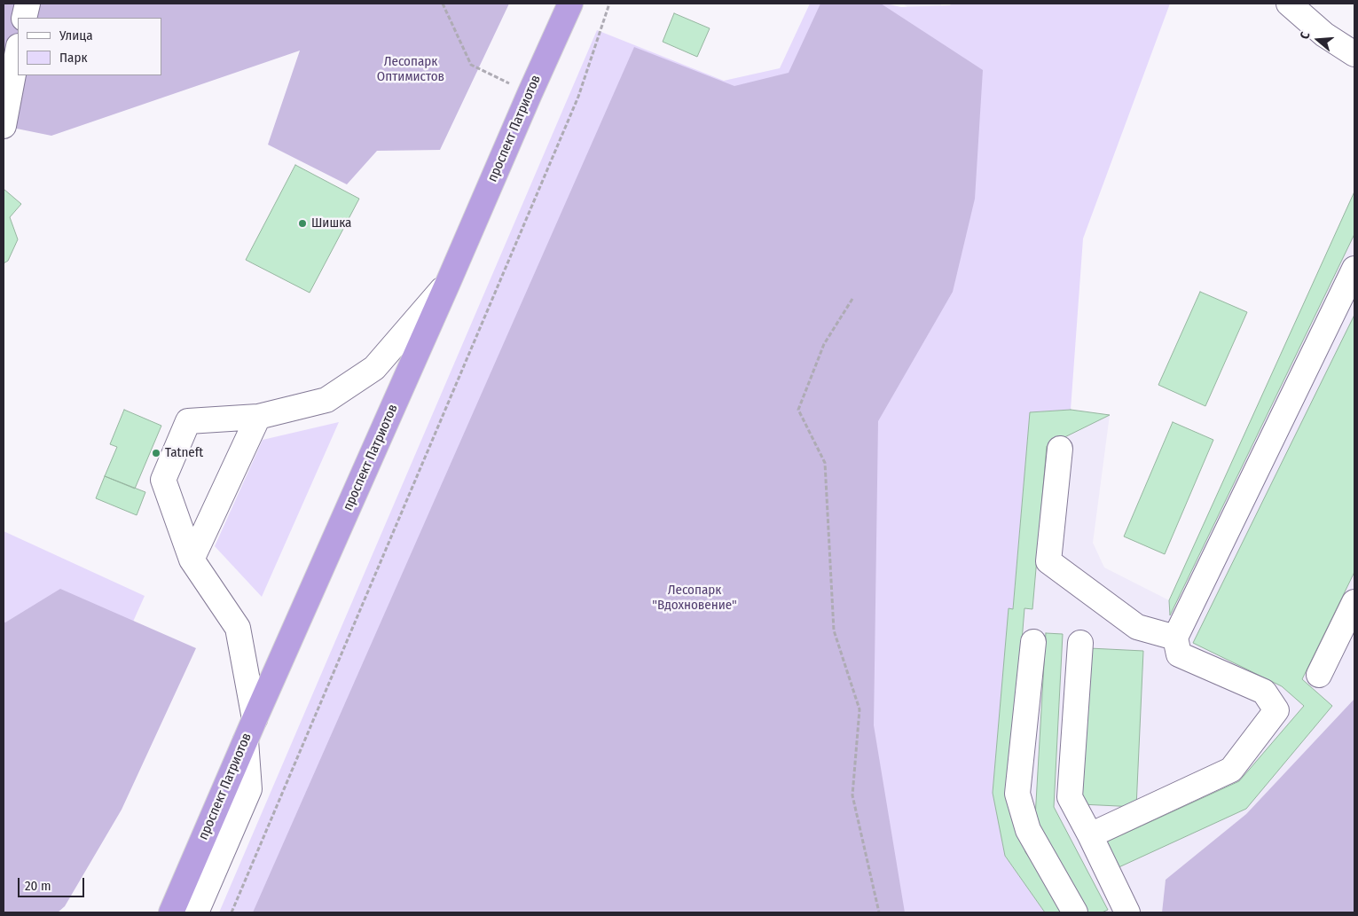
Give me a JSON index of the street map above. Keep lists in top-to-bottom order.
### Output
{
  "streets": {
    "highway": ["проспект Патриотов"]
  },
  "parks": ["Лесопарк Оптимистов", "Лесопарк \"Вдохновение\""],
  "places": ["Шишка", "Tatneft"],
  "legend": ["Улица", "Парк"],
  "scale_bar": "20 m",
  "north": "left"
}
